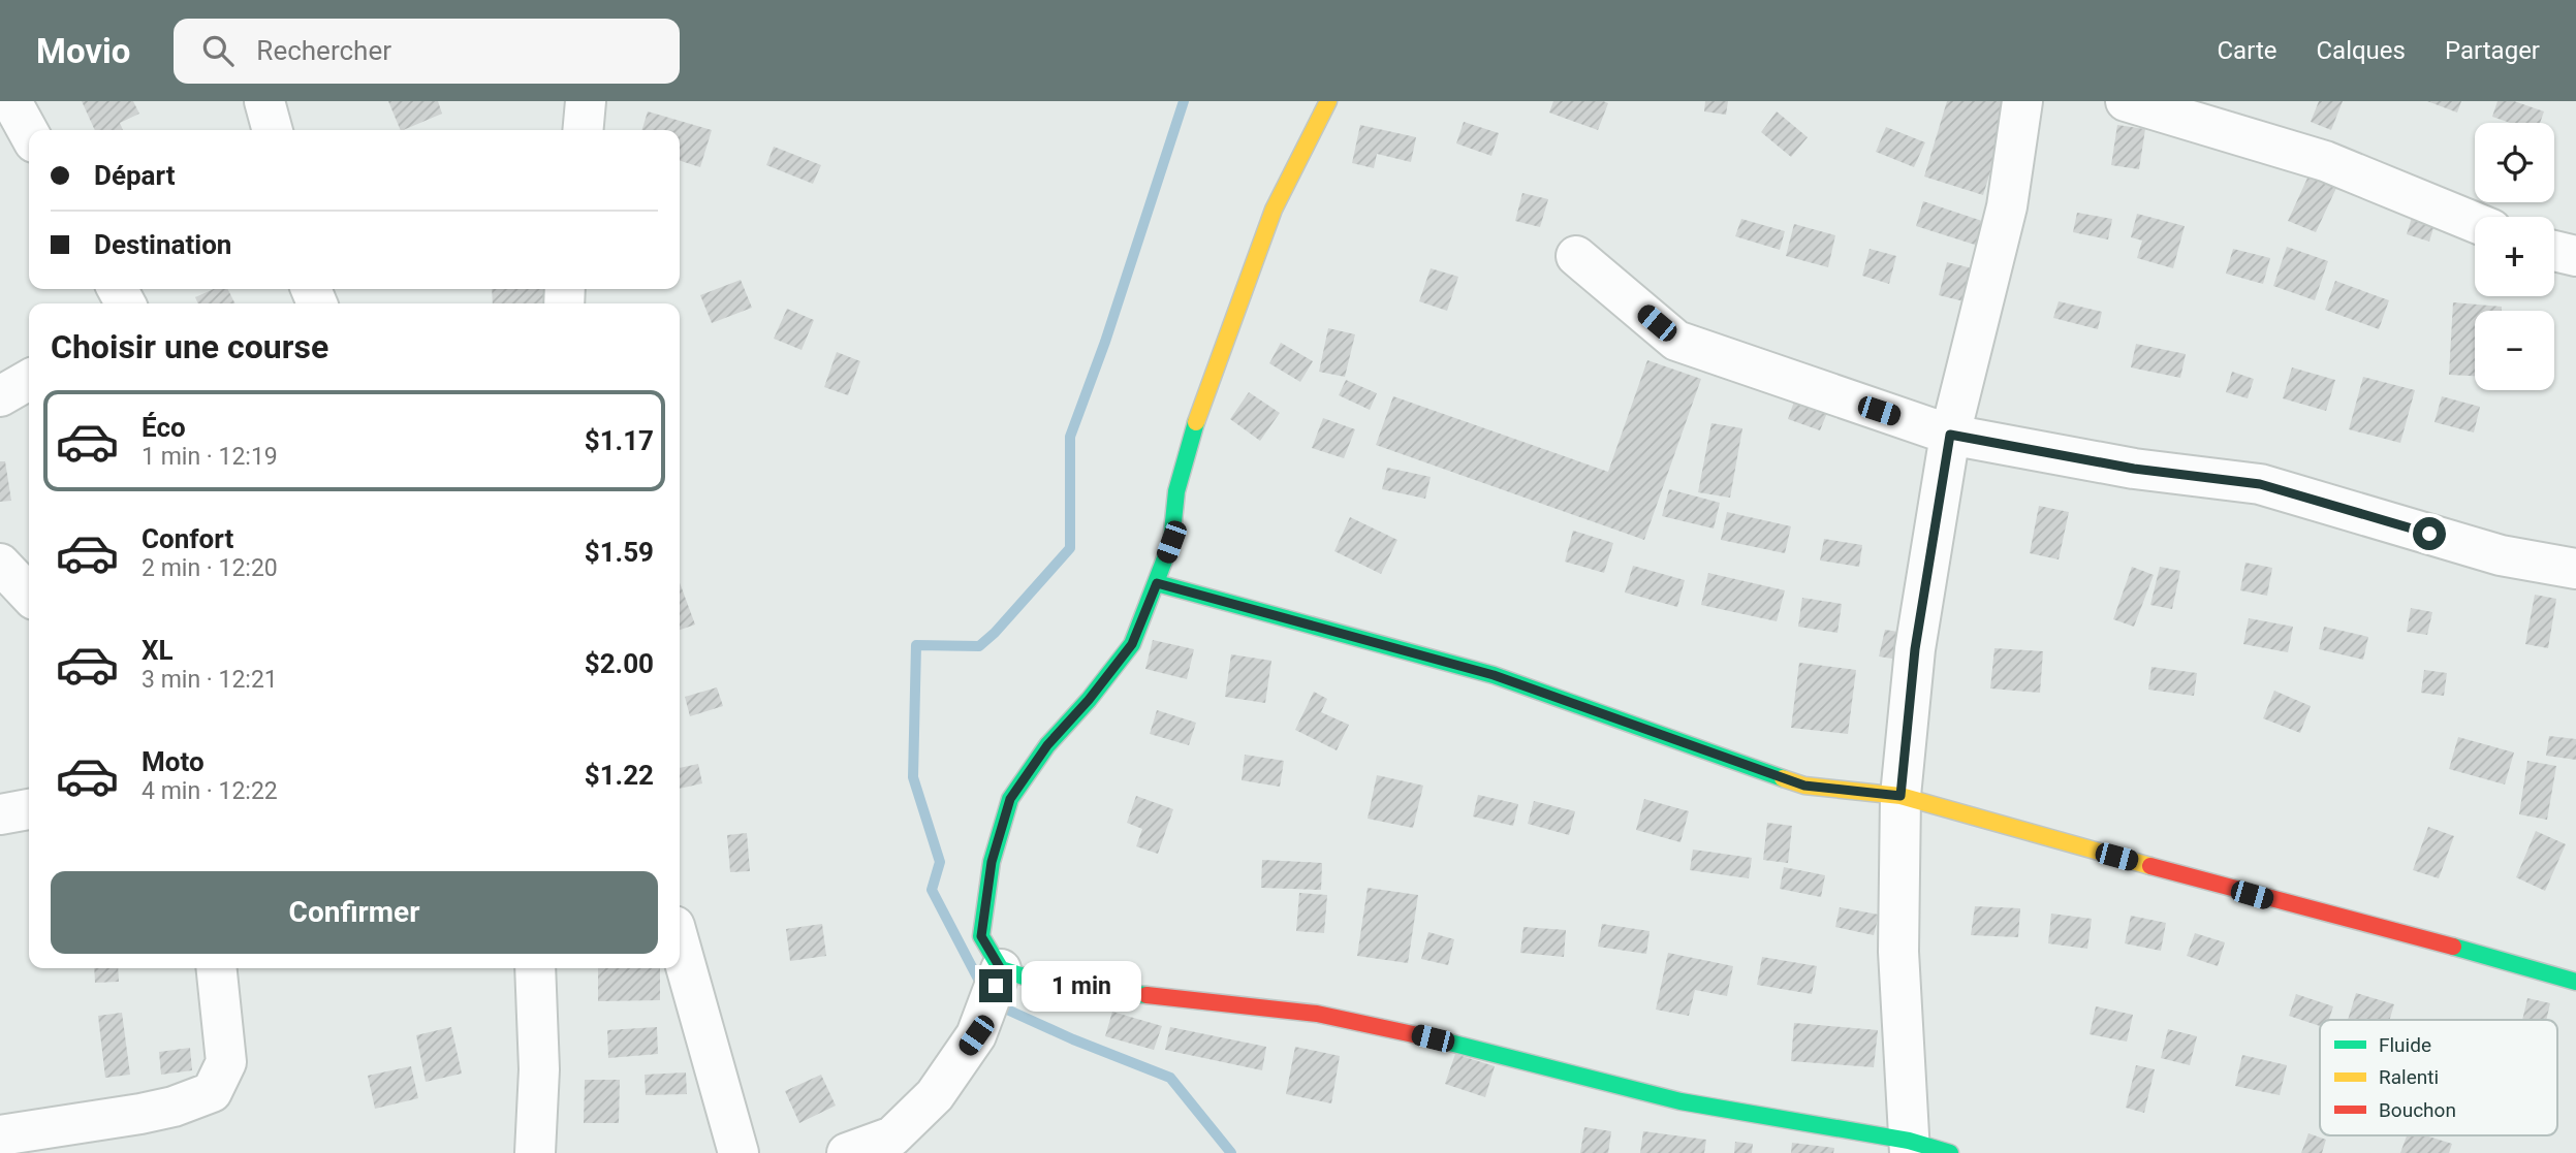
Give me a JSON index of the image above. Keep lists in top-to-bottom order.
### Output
{
  "legend": ["Fluide", "Ralenti", "Bouchon"],
  "page": {
    "header": "Movio",
    "search": "Rechercher",
    "nav": ["Carte", "Calques", "Partager"],
    "map_buttons": ["+", "−"],
    "banner": ["Départ", "Destination"],
    "heading": "Choisir une course",
    "list": [
      {
        "name": "Éco",
        "note": "1 min · 12:19",
        "value": "$1.17"
      },
      {
        "name": "Confort",
        "note": "2 min · 12:20",
        "value": "$1.59"
      },
      {
        "name": "XL",
        "note": "3 min · 12:21",
        "value": "$2.00"
      },
      {
        "name": "Moto",
        "note": "4 min · 12:22",
        "value": "$1.22"
      }
    ],
    "buttons": "Confirmer",
    "bubble": "1 min"
  }
}
